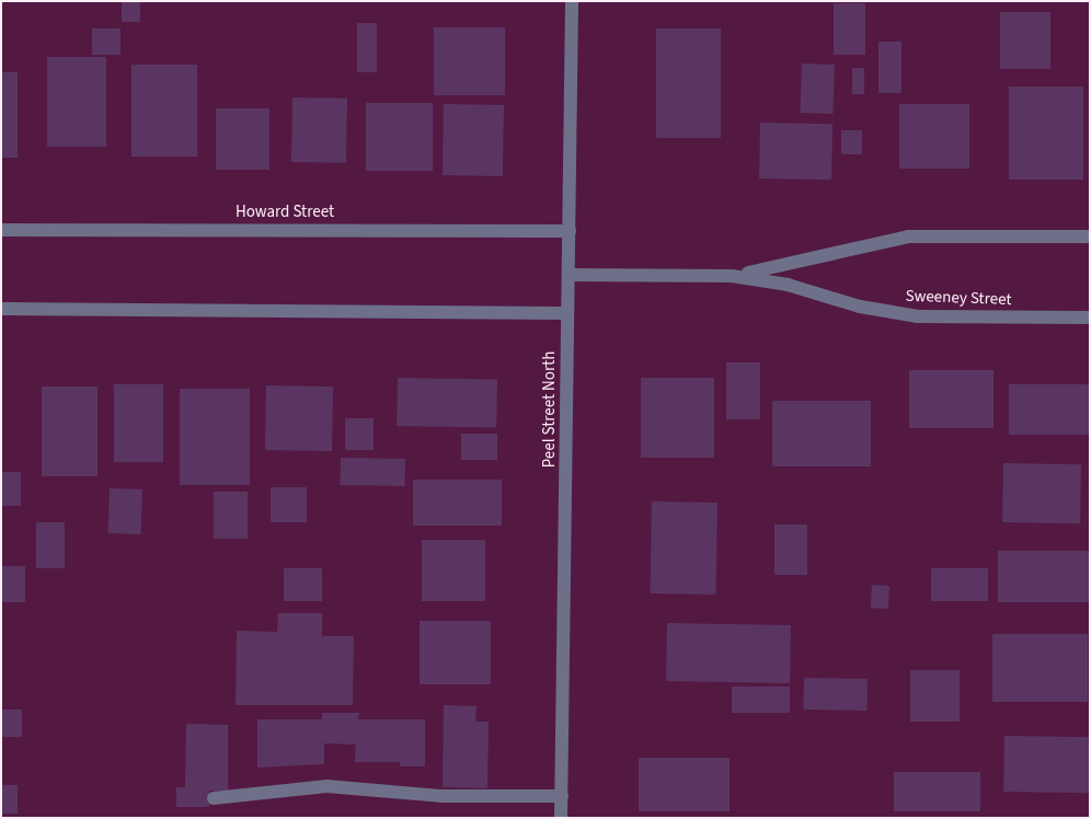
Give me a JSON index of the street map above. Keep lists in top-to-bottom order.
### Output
{
  "streets": {
    "street": ["Howard Street", "Sweeney Street", "Peel Street North"]
  },
  "crossings": [
    ["Howard Street", "Peel Street North"],
    ["Sweeney Street", "Peel Street North"]
  ]
}
